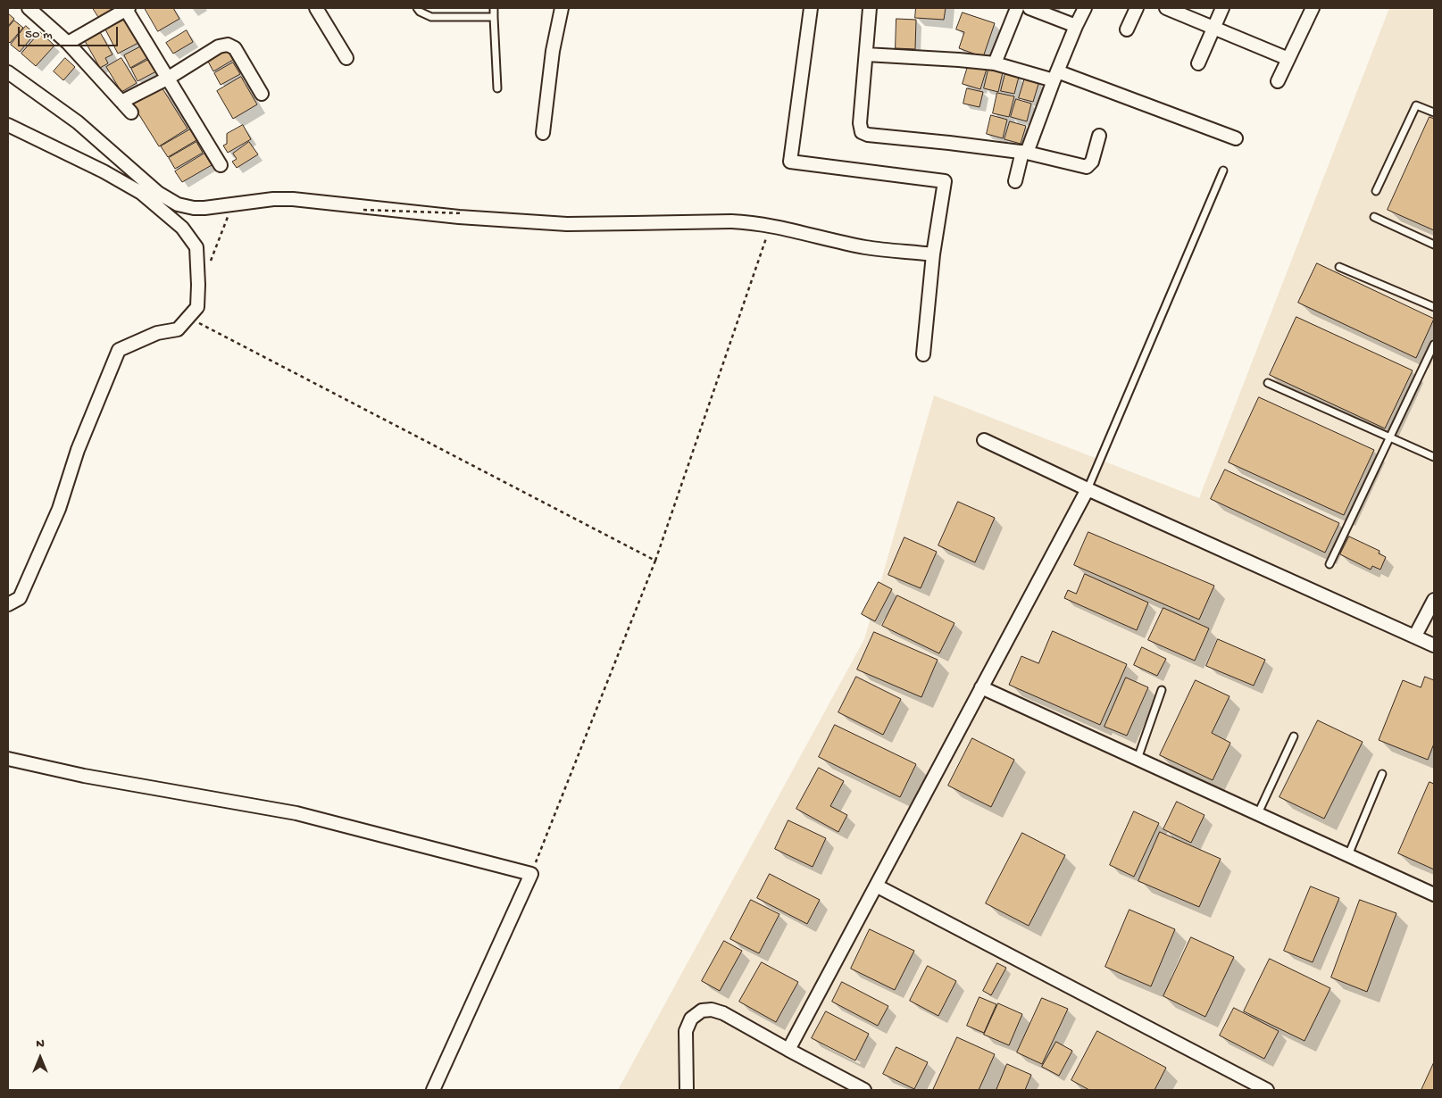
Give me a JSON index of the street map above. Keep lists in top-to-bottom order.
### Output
{
  "scale_bar": "50 m",
  "north": "top"
}
